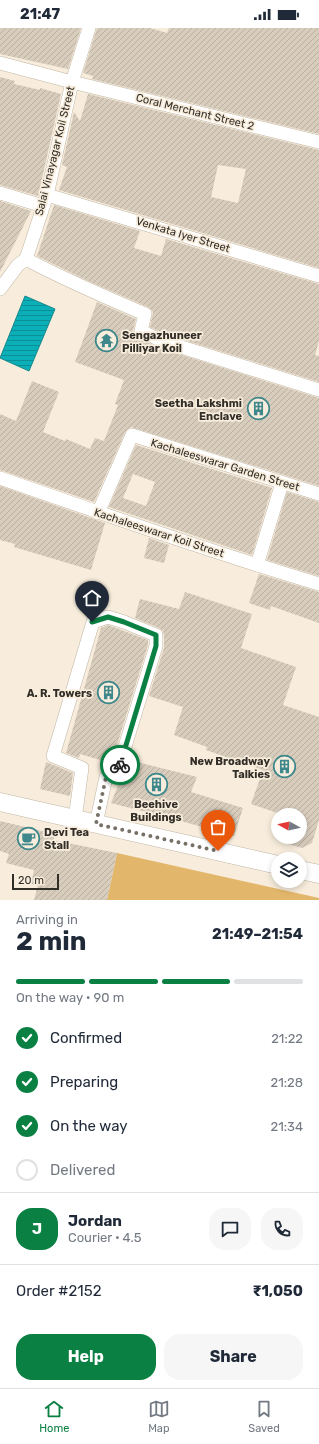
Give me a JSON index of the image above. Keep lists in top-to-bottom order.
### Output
{
  "streets": {
    "street": [
      "Coral Merchant Street 2",
      "Salai Vinayagar Koil Street",
      "Venkata Iyer Street",
      "Kachaleeswarar Garden Street",
      "Kachaleeswarar Koil Street"
    ]
  },
  "crossings": [
    ["Coral Merchant Street 2", "Salai Vinayagar Koil Street"],
    ["Salai Vinayagar Koil Street", "Venkata Iyer Street"],
    ["Kachaleeswarar Garden Street", "Kachaleeswarar Koil Street"]
  ],
  "places": {
    "temple": ["Sengazhuneer Pilliyar Koil"],
    "building": [
      "Seetha Lakshmi Enclave",
      "A. R. Towers",
      "New Broadway Talkies",
      "Beehive Buildings"
    ],
    "cafe": ["Devi Tea Stall"]
  },
  "scale_bar": "20 m",
  "north": "left",
  "page": {
    "status": "21:47",
    "scale": "20 m",
    "heading": ["2 min", "Arriving in", "21:49–21:54"],
    "panel": [
      "Jordan",
      "Courier · 4.5",
      "Order #2152",
      "₹1,050"
    ],
    "bar": "On the way · 90 m",
    "list": [
      ["Confirmed", "21:22"],
      ["Preparing", "21:28"],
      ["On the way", "21:34"],
      "Delivered"
    ],
    "round": "J",
    "buttons": ["Help", "Share"],
    "tabs": ["Home", "Map", "Saved"]
  }
}
